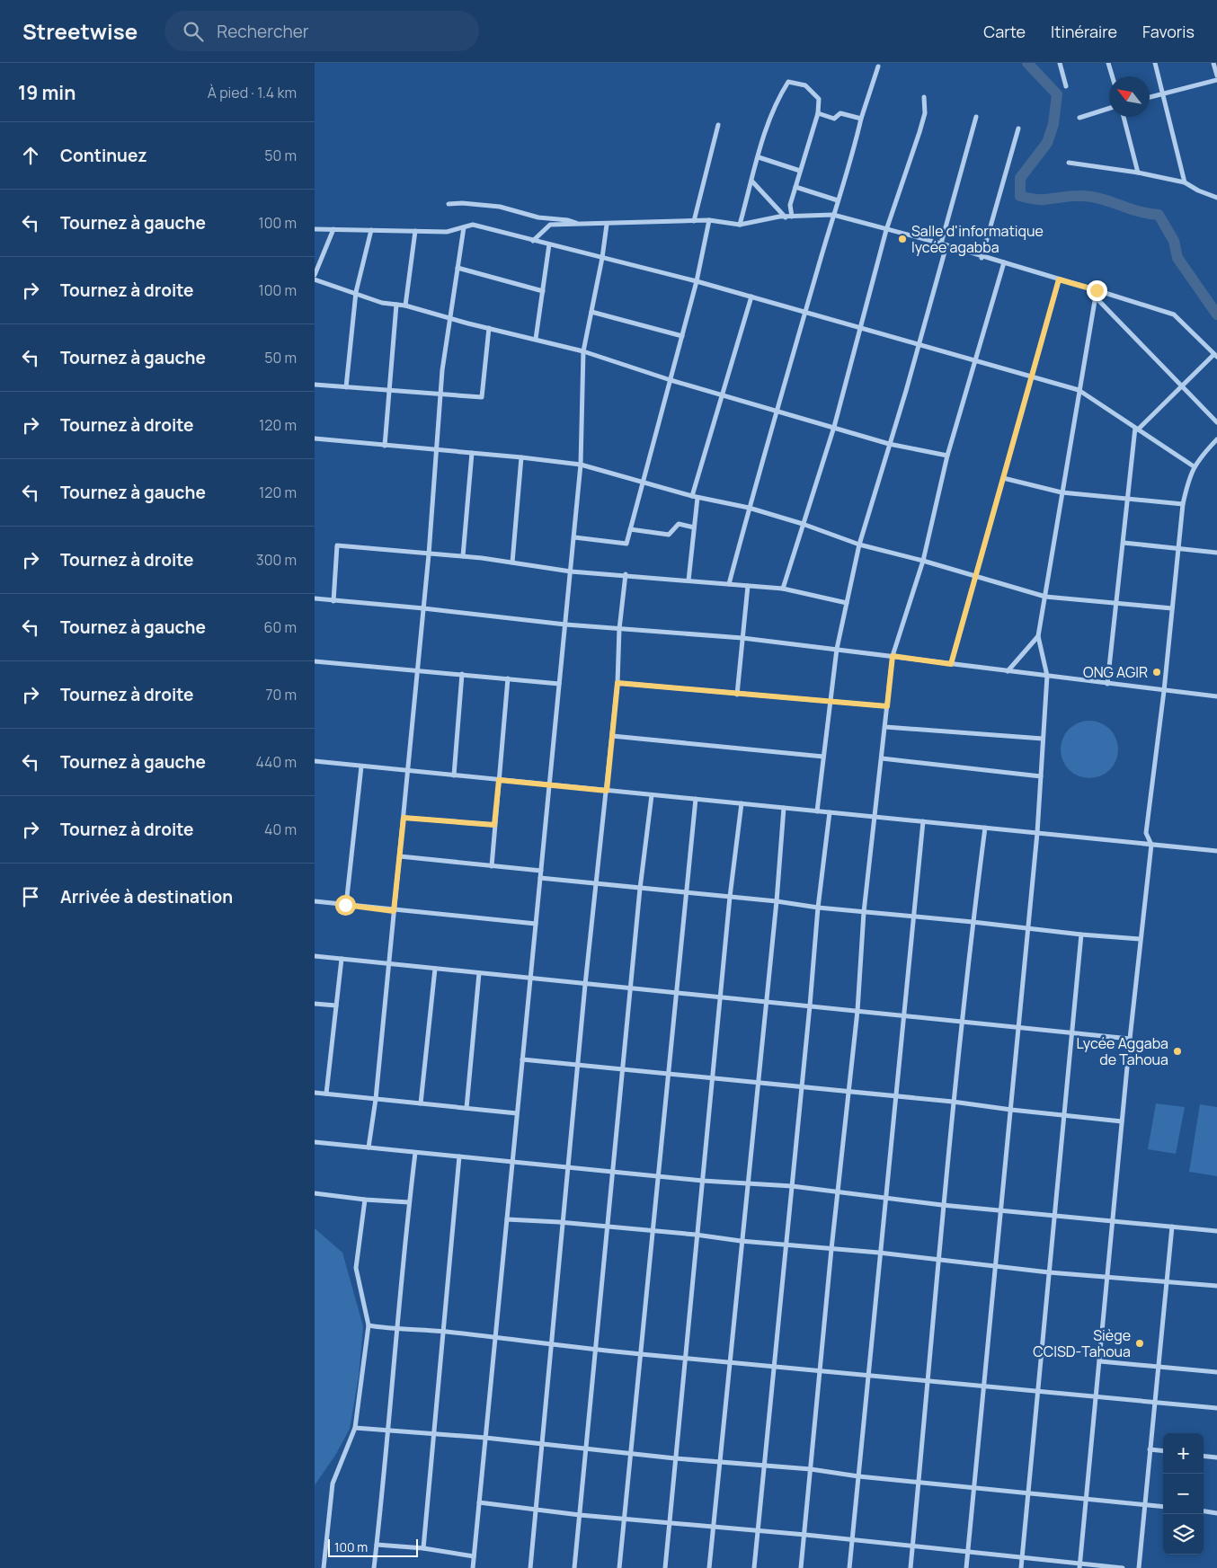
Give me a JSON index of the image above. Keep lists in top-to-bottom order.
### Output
{
  "places": [
    "Salle d'informatique lycée agabba",
    "ONG AGIR",
    "Lycée Aggaba de Tahoua",
    "Siège CCISD-Tahoua"
  ],
  "scale_bar": "100 m",
  "north": "top left",
  "page": {
    "header": "Streetwise",
    "search": "Rechercher",
    "nav": ["Carte", "Itinéraire", "Favoris"],
    "heading": ["19 min", "À pied · 1.4 km"],
    "list": [
      ["Continuez", "50 m"],
      ["Tournez à gauche", "100 m"],
      ["Tournez à droite", "100 m"],
      ["Tournez à gauche", "50 m"],
      ["Tournez à droite", "120 m"],
      ["Tournez à gauche", "120 m"],
      ["Tournez à droite", "300 m"],
      ["Tournez à gauche", "60 m"],
      ["Tournez à droite", "70 m"],
      ["Tournez à gauche", "440 m"],
      ["Tournez à droite", "40 m"],
      "Arrivée à destination"
    ],
    "map_buttons": ["+", "−"],
    "scale": "100 m"
  }
}
